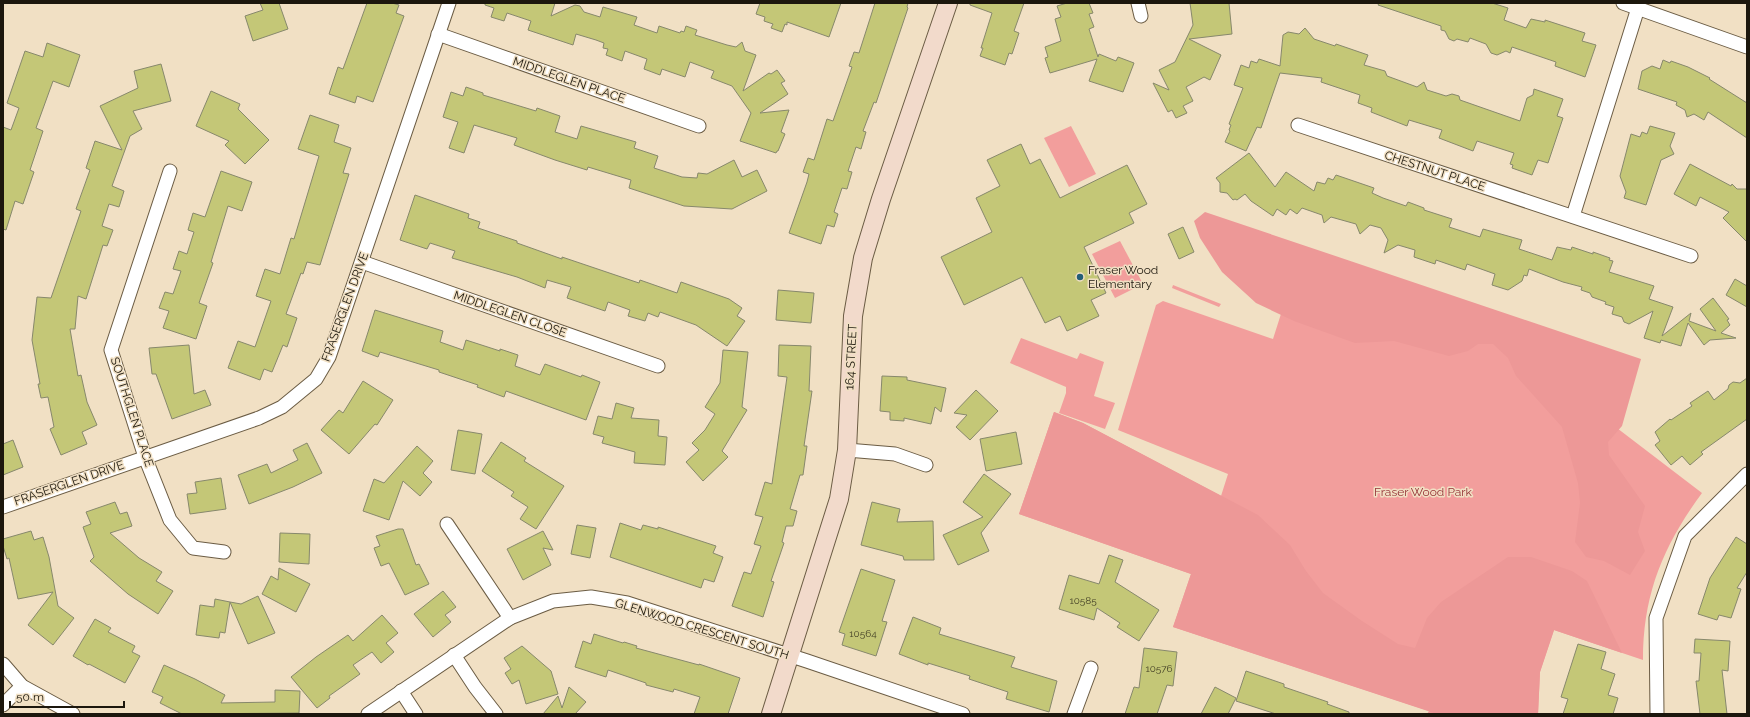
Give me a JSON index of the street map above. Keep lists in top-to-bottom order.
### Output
{
  "streets": {
    "street": [
      "MIDDLEGLEN PLACE",
      "CHESTNUT PLACE",
      "FRASERGLEN DRIVE",
      "MIDDLEGLEN CLOSE",
      "164 STREET",
      "SOUTHGLEN PLACE",
      "GLENWOOD CRESCENT SOUTH"
    ]
  },
  "crossings": [
    ["MIDDLEGLEN PLACE", "FRASERGLEN DRIVE"],
    ["FRASERGLEN DRIVE", "MIDDLEGLEN CLOSE"],
    ["FRASERGLEN DRIVE", "SOUTHGLEN PLACE"],
    ["164 STREET", "GLENWOOD CRESCENT SOUTH"]
  ],
  "parks": ["Fraser Wood Park"],
  "places": ["Fraser Wood Elementary"],
  "house_numbers": ["10585", "10564", "10576"],
  "scale_bar": "50 m"
}
